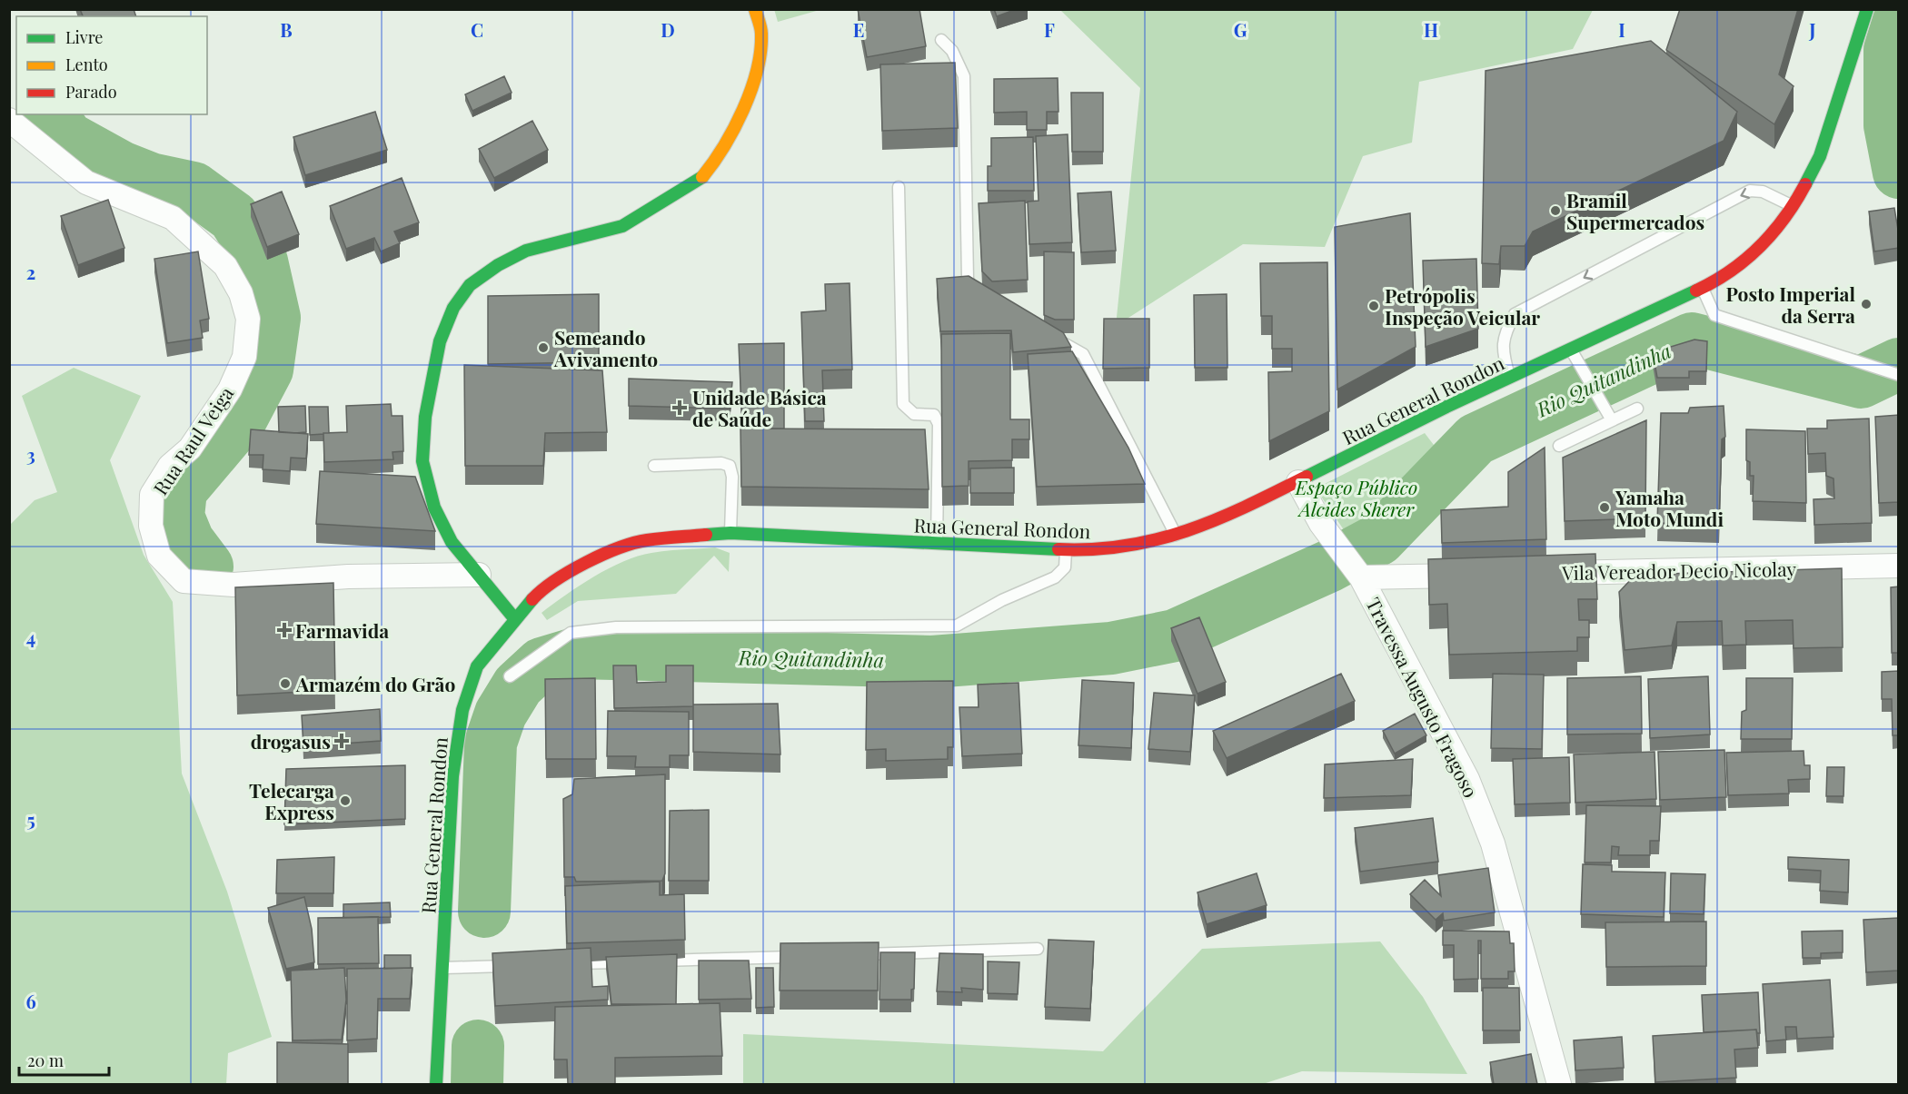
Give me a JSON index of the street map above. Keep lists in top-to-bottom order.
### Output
{
  "streets": {
    "main road": ["Rua General Rondon"],
    "street": ["Rua Raul Veiga", "Vila Vereador Decio Nicolay", "Travessa Augusto Fragoso"]
  },
  "crossings": [
    ["Rua General Rondon", "Travessa Augusto Fragoso"]
  ],
  "water": ["Rio Quitandinha"],
  "parks": ["Espaço Público Alcides Sherer"],
  "places": {
    "other": [
      "Bramil Supermercados",
      "Posto Imperial da Serra",
      "Petrópolis Inspeção Veicular",
      "Semeando Avivamento",
      "Yamaha Moto Mundi",
      "Armazém do Grão",
      "Telecarga Express"
    ],
    "health": ["Unidade Básica de Saúde", "Farmavida", "drogasus"]
  },
  "legend": ["Livre", "Lento", "Parado"],
  "scale_bar": "20 m",
  "grid": {
    "columns": [
      "B",
      "C",
      "D",
      "E",
      "F",
      "G",
      "H",
      "I",
      "J"
    ],
    "rows": [
      "2",
      "3",
      "4",
      "5",
      "6"
    ]
  }
}
